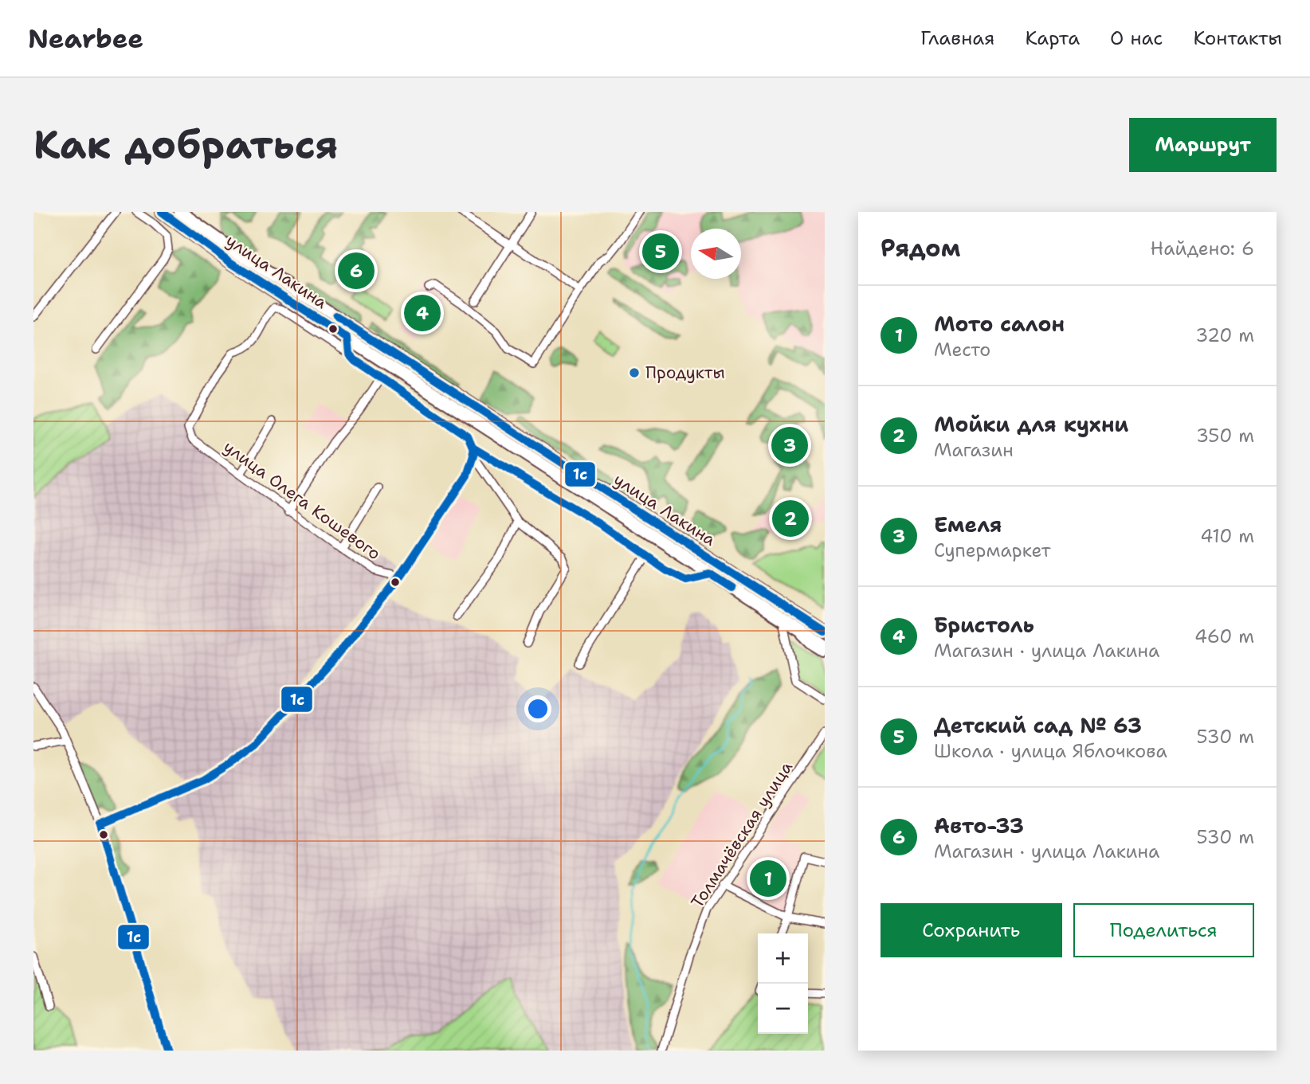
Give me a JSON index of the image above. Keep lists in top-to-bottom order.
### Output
{
  "streets": {
    "highway": ["улица Лакина"],
    "street": ["улица Олега Кошевого", "Толмачёвская улица"]
  },
  "places": ["Продукты"],
  "lines": ["transit line 1с"],
  "north": "left",
  "page": {
    "header": "Nearbee",
    "nav": [
      "Главная",
      "Карта",
      "О нас",
      "Контакты"
    ],
    "buttons": [
      "Маршрут",
      ["Сохранить", "Поделиться"]
    ],
    "title": "Как добраться",
    "heading": ["Рядом", "Найдено: 6"],
    "pins": [
      "5",
      "6",
      "4",
      "3",
      "2",
      "1"
    ],
    "list": [
      {
        "mark": "1",
        "name": "Мото салон",
        "note": "Место",
        "value": "320 m"
      },
      {
        "mark": "2",
        "name": "Мойки для кухни",
        "note": "Магазин",
        "value": "350 m"
      },
      {
        "mark": "3",
        "name": "Емеля",
        "note": "Супермаркет",
        "value": "410 m"
      },
      {
        "mark": "4",
        "name": "Бристоль",
        "note": "Магазин · улица Лакина",
        "value": "460 m"
      },
      {
        "mark": "5",
        "name": "Детский сад № 63",
        "note": "Школа · улица Яблочкова",
        "value": "530 m"
      },
      {
        "mark": "6",
        "name": "Авто-33",
        "note": "Магазин · улица Лакина",
        "value": "530 m"
      }
    ],
    "map_buttons": ["+", "−"]
  }
}
